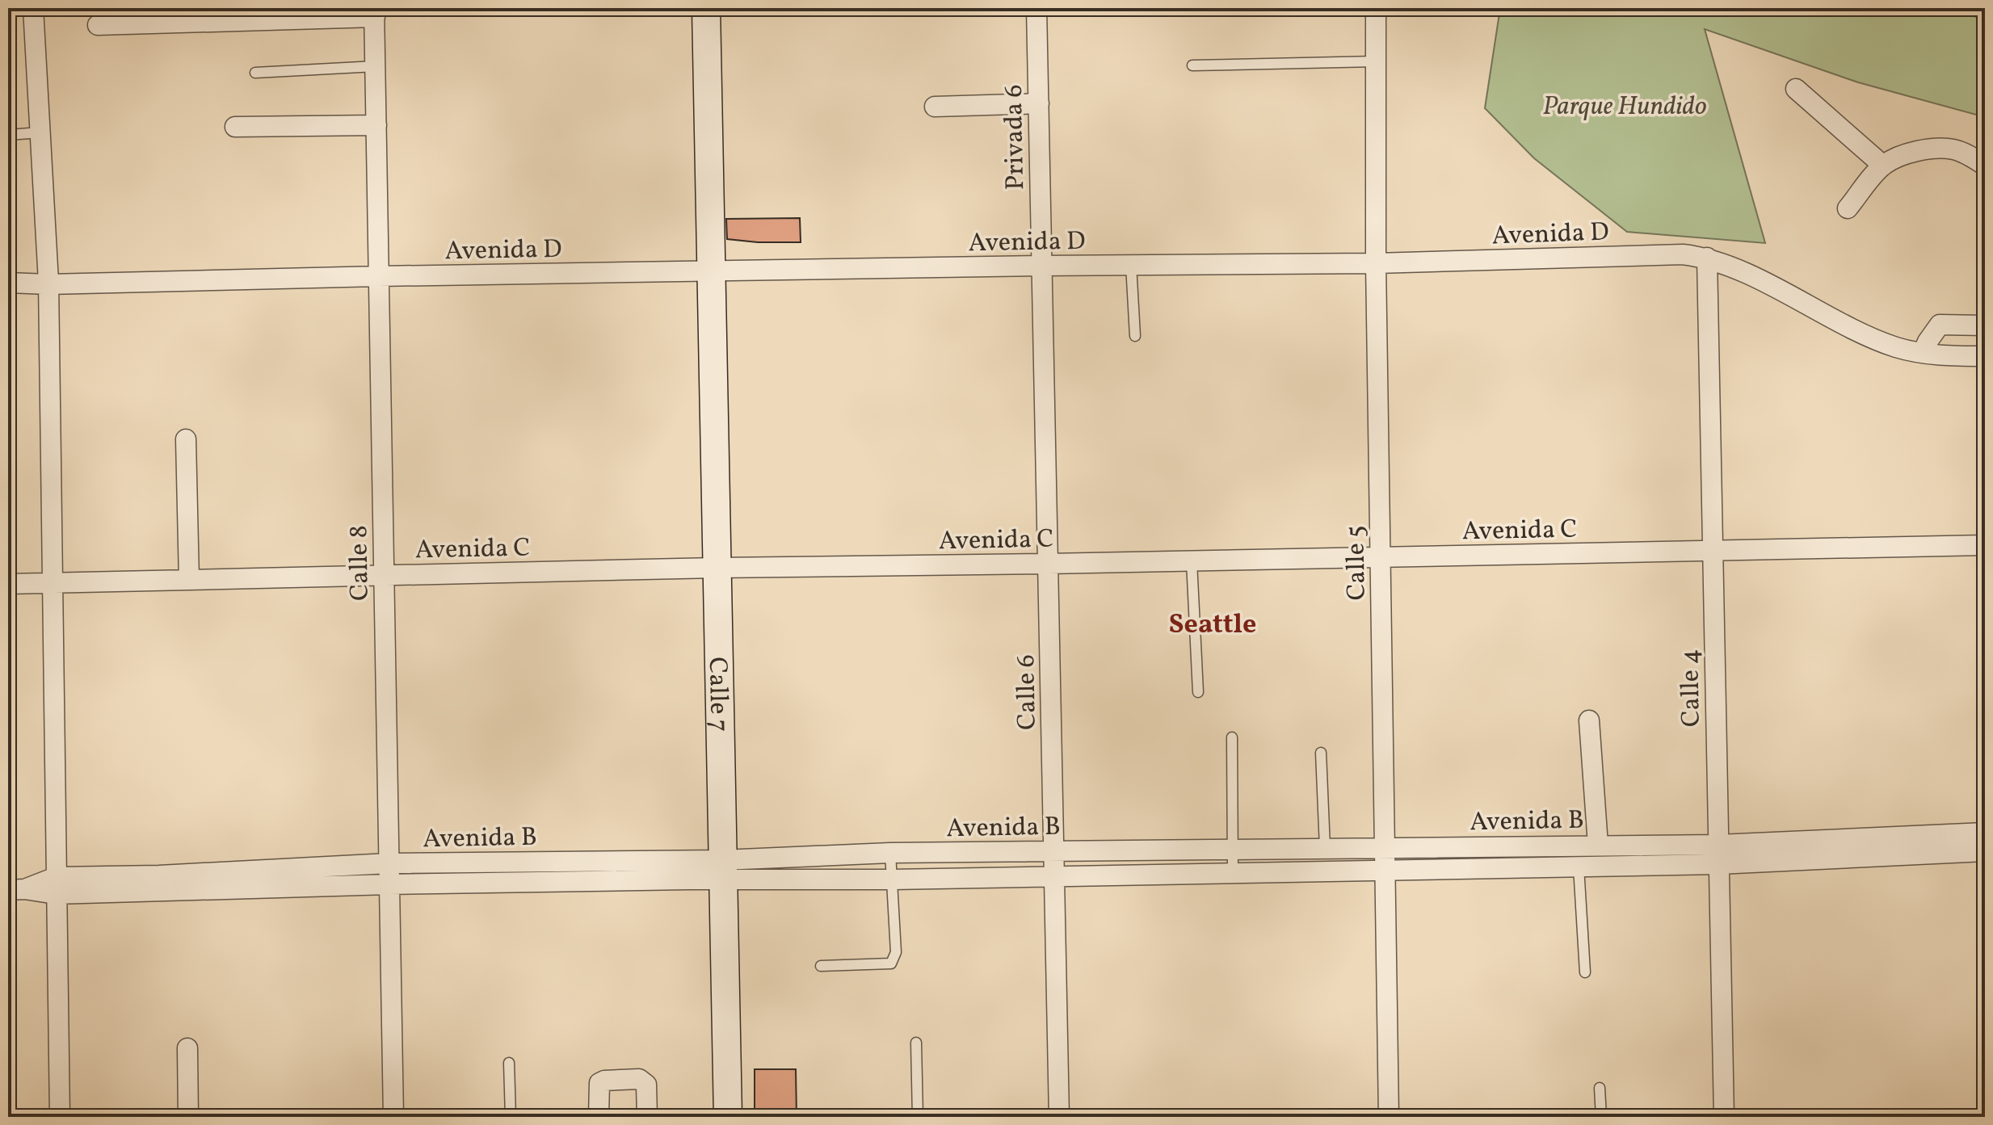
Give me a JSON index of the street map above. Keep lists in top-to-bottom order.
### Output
{
  "streets": {
    "street": [
      "Privada 6",
      "Avenida D",
      "Avenida C",
      "Calle 8",
      "Calle 5",
      "Calle 4",
      "Calle 6",
      "Calle 7",
      "Avenida B"
    ]
  },
  "crossings": [
    ["Privada 6", "Avenida D"],
    ["Privada 6", "Calle 6"],
    ["Avenida D", "Calle 8"],
    ["Avenida D", "Calle 5"],
    ["Avenida D", "Calle 4"],
    ["Avenida D", "Calle 6"],
    ["Avenida D", "Calle 7"],
    ["Avenida C", "Calle 8"],
    ["Avenida C", "Calle 5"],
    ["Avenida C", "Calle 4"],
    ["Avenida C", "Calle 6"],
    ["Avenida C", "Calle 7"],
    ["Calle 8", "Avenida B"],
    ["Calle 5", "Avenida B"],
    ["Calle 4", "Avenida B"],
    ["Calle 6", "Avenida B"],
    ["Calle 7", "Avenida B"]
  ],
  "districts": ["Seattle"],
  "parks": ["Parque Hundido"]
}
